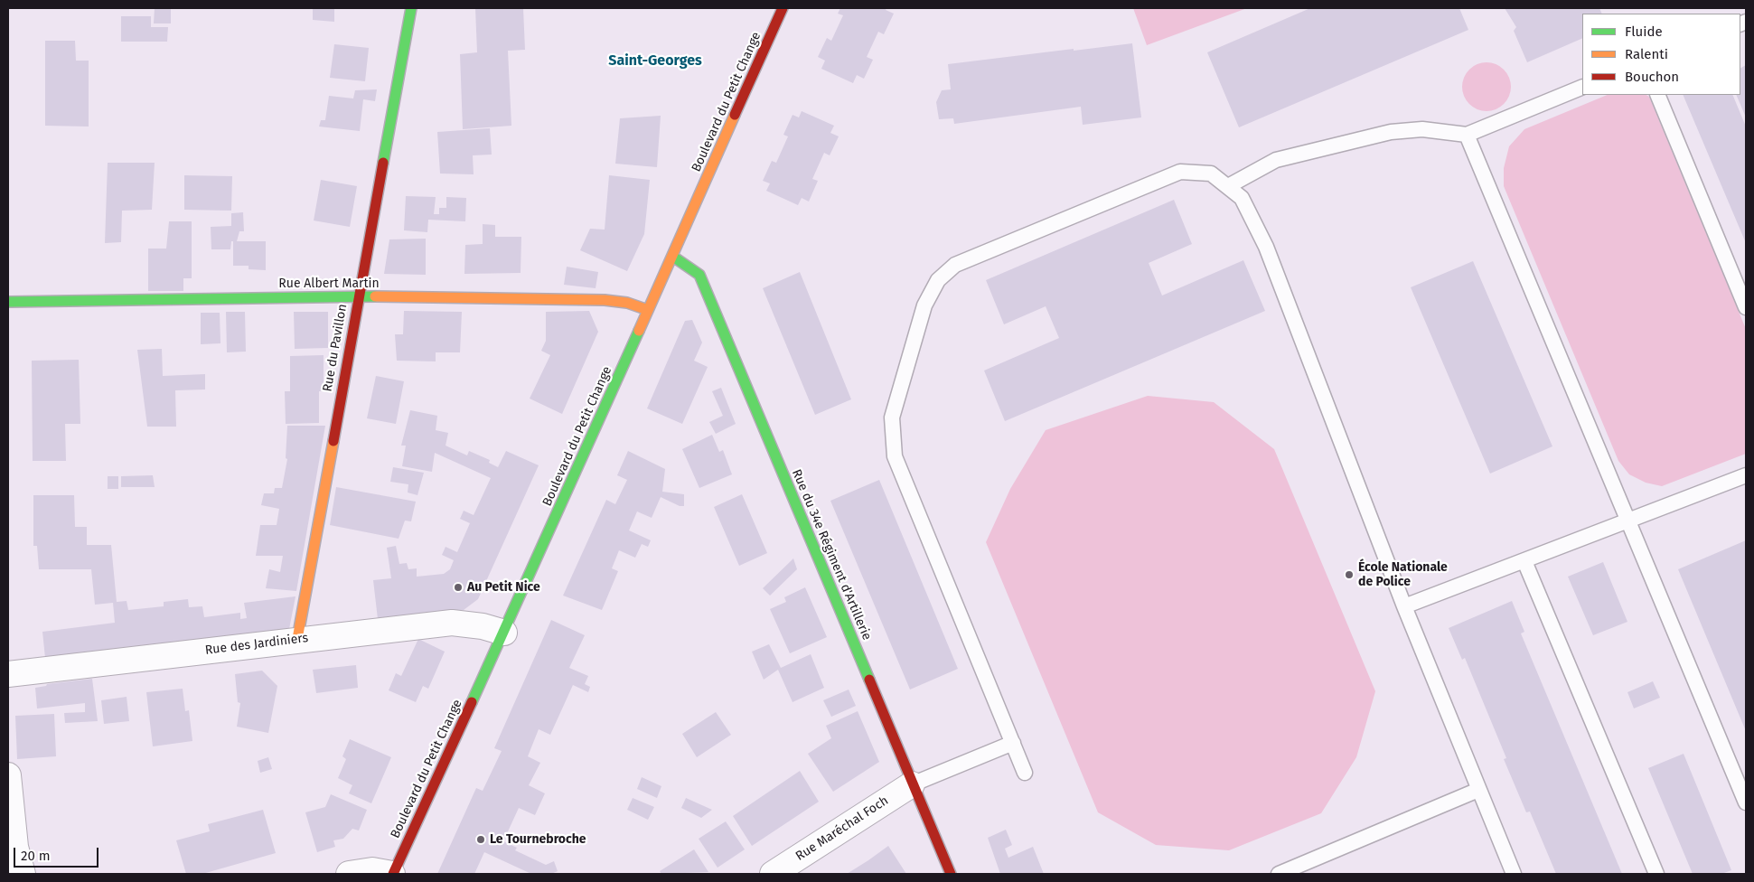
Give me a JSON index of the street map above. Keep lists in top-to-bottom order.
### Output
{
  "streets": {
    "street": [
      "Boulevard du Petit Change",
      "Rue Albert Martin",
      "Rue du Pavillon",
      "Rue du 34e Régiment d'Artillerie",
      "Rue des Jardiniers",
      "Rue Maréchal Foch"
    ]
  },
  "crossings": [
    ["Boulevard du Petit Change", "Rue Albert Martin"],
    ["Boulevard du Petit Change", "Rue du 34e Régiment d'Artillerie"],
    ["Boulevard du Petit Change", "Rue des Jardiniers"],
    ["Rue Albert Martin", "Rue du Pavillon"],
    ["Rue du Pavillon", "Rue des Jardiniers"],
    ["Rue du 34e Régiment d'Artillerie", "Rue Maréchal Foch"]
  ],
  "districts": ["Saint-Georges"],
  "places": ["École Nationale de Police", "Au Petit Nice", "Le Tournebroche"],
  "legend": ["Fluide", "Ralenti", "Bouchon"],
  "scale_bar": "20 m"
}
